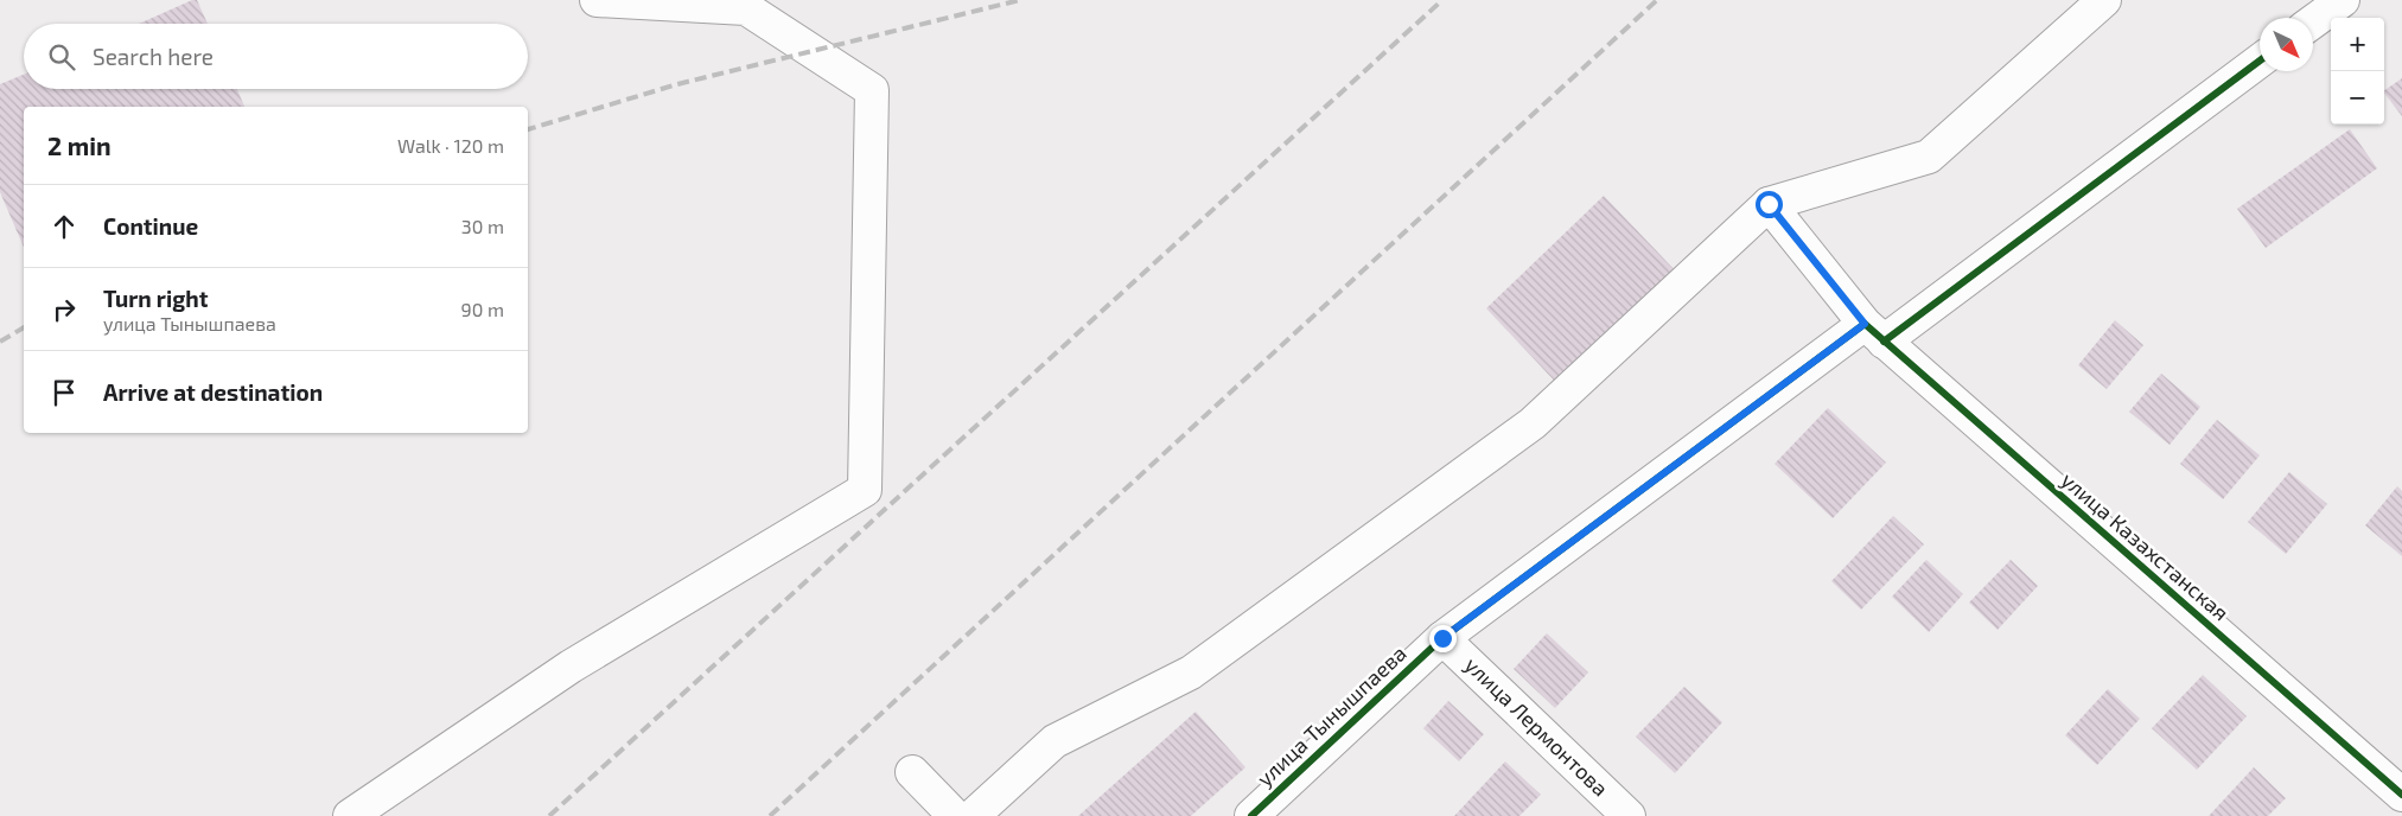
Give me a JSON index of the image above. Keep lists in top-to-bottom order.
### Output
{
  "streets": {
    "street": ["улица Казахстанская", "улица Тынышпаева", "улица Лермонтова"]
  },
  "crossings": [
    ["улица Казахстанская", "улица Тынышпаева"],
    ["улица Тынышпаева", "улица Лермонтова"]
  ],
  "north": "bottom right",
  "page": {
    "map_buttons": ["+", "−"],
    "search": "Search here",
    "heading": ["2 min", "Walk · 120 m"],
    "list": [
      ["Continue", "30 m"],
      ["Turn right", "улица Тынышпаева", "90 m"],
      "Arrive at destination"
    ]
  }
}
